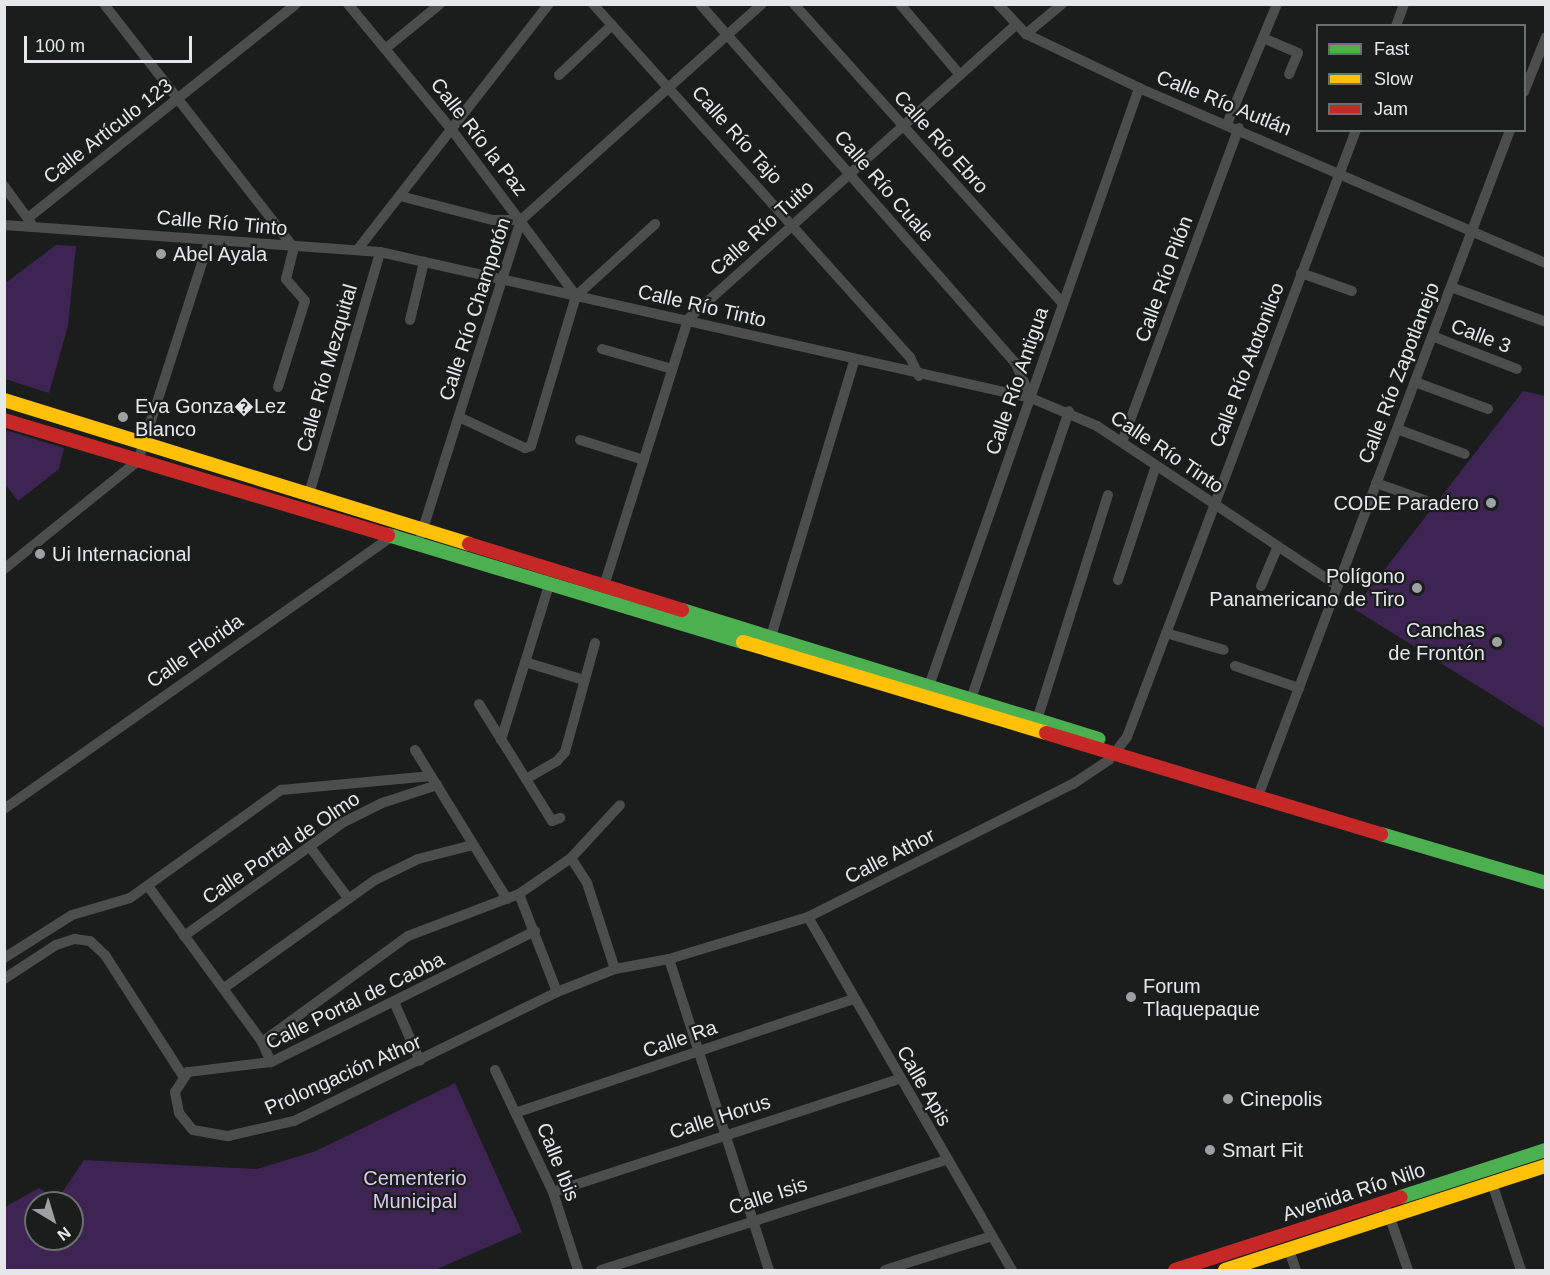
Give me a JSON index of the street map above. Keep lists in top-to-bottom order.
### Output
{
  "streets": {
    "main road": ["Avenida Río Nilo"],
    "street": [
      "Calle Río Autlán",
      "Calle Artículo 123",
      "Calle Río Tajo",
      "Calle Río la Paz",
      "Calle Río Ebro",
      "Calle Río Cuale",
      "Calle Río Tinto",
      "Calle Río Tuito",
      "Calle Río Pilón",
      "Calle Río Champotón",
      "Calle 3",
      "Calle Río Atotonilco",
      "Calle Río Mezquital",
      "Calle Río Zapotlanejo",
      "Calle Río Antigua",
      "Calle Florida",
      "Calle Portal de Olmo",
      "Calle Athor",
      "Calle Portal de Caoba",
      "Calle Ra",
      "Prolongación Athor",
      "Calle Apis",
      "Calle Horus",
      "Calle Ibis",
      "Calle Isis"
    ]
  },
  "crossings": [
    ["Calle Río Autlán", "Calle Río Tuito"],
    ["Calle Río Autlán", "Calle Río Pilón"],
    ["Calle Río Autlán", "Calle Río Atotonilco"],
    ["Calle Río Autlán", "Calle Río Zapotlanejo"],
    ["Calle Río Autlán", "Calle Río Antigua"],
    ["Calle Artículo 123", "Calle Río Tinto"],
    ["Calle Río Tajo", "Calle Río Tinto"],
    ["Calle Río Tajo", "Calle Río Tuito"],
    ["Calle Río Tajo", "Calle Río Champotón"],
    ["Calle Río la Paz", "Calle Río Tinto"],
    ["Calle Río la Paz", "Calle Río Champotón"],
    ["Calle Río Ebro", "Calle Río Tuito"],
    ["Calle Río Ebro", "Calle Río Antigua"],
    ["Calle Río Cuale", "Calle Río Tinto"],
    ["Calle Río Cuale", "Calle Río Tuito"],
    ["Calle Río Cuale", "Calle Río Champotón"],
    ["Calle Río Cuale", "Calle Río Antigua"],
    ["Calle Río Tinto", "Calle Río Tuito"],
    ["Calle Río Tinto", "Calle Río Pilón"],
    ["Calle Río Tinto", "Calle Río Champotón"],
    ["Calle Río Tinto", "Calle Río Atotonilco"],
    ["Calle Río Tinto", "Calle Río Mezquital"],
    ["Calle Río Tinto", "Calle Río Zapotlanejo"],
    ["Calle Río Tinto", "Calle Río Antigua"],
    ["Calle 3", "Calle Río Zapotlanejo"],
    ["Calle Río Atotonilco", "Calle Athor"],
    ["Calle Athor", "Prolongación Athor"],
    ["Calle Athor", "Calle Apis"],
    ["Calle Portal de Caoba", "Prolongación Athor"],
    ["Calle Ra", "Calle Apis"],
    ["Calle Ra", "Calle Ibis"],
    ["Calle Apis", "Calle Horus"],
    ["Calle Apis", "Calle Isis"],
    ["Calle Horus", "Calle Ibis"]
  ],
  "parks": ["Cementerio Municipal"],
  "places": [
    "Abel Ayala",
    "Eva Gonza�Lez Blanco",
    "CODE Paradero",
    "Ui Internacional",
    "Polígono Panamericano de Tiro",
    "Canchas de Frontón",
    "Forum Tlaquepaque",
    "Cinepolis",
    "Smart Fit"
  ],
  "legend": ["Fast", "Slow", "Jam"],
  "scale_bar": "100 m",
  "north": "bottom right"
}
